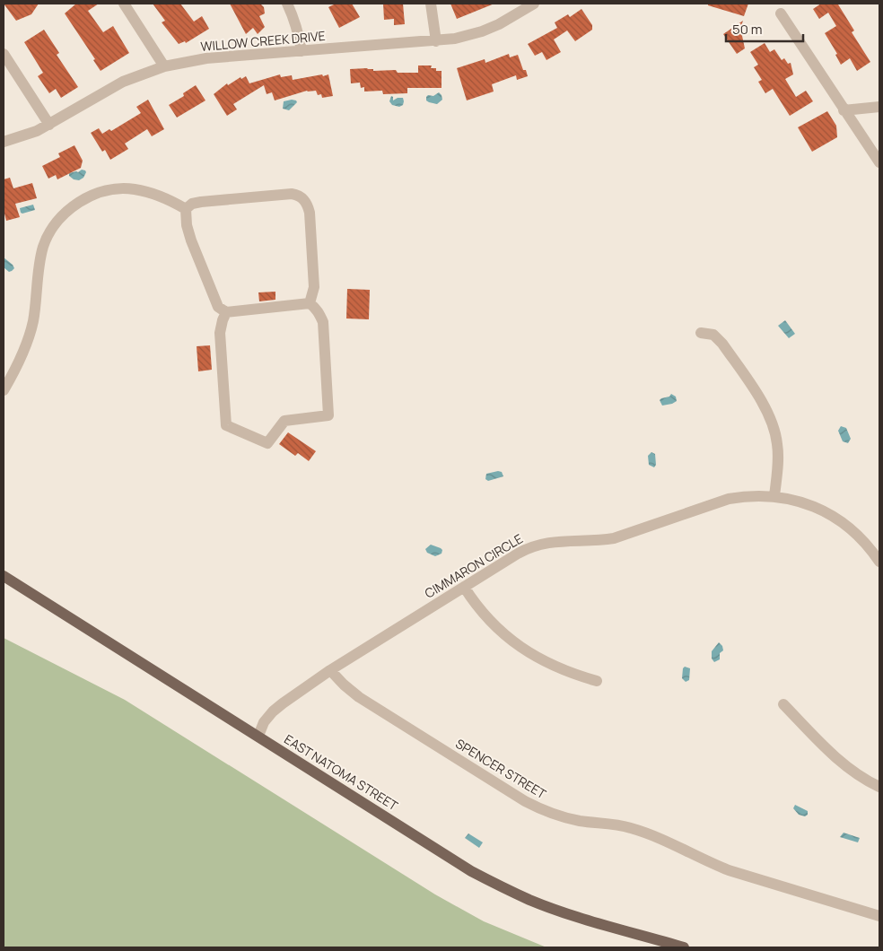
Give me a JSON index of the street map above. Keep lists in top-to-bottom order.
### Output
{
  "streets": {
    "main road": ["EAST NATOMA STREET"],
    "street": ["WILLOW CREEK DRIVE", "CIMMARON CIRCLE", "SPENCER STREET"]
  },
  "crossings": [
    ["CIMMARON CIRCLE", "SPENCER STREET"],
    ["CIMMARON CIRCLE", "EAST NATOMA STREET"]
  ],
  "scale_bar": "50 m"
}
